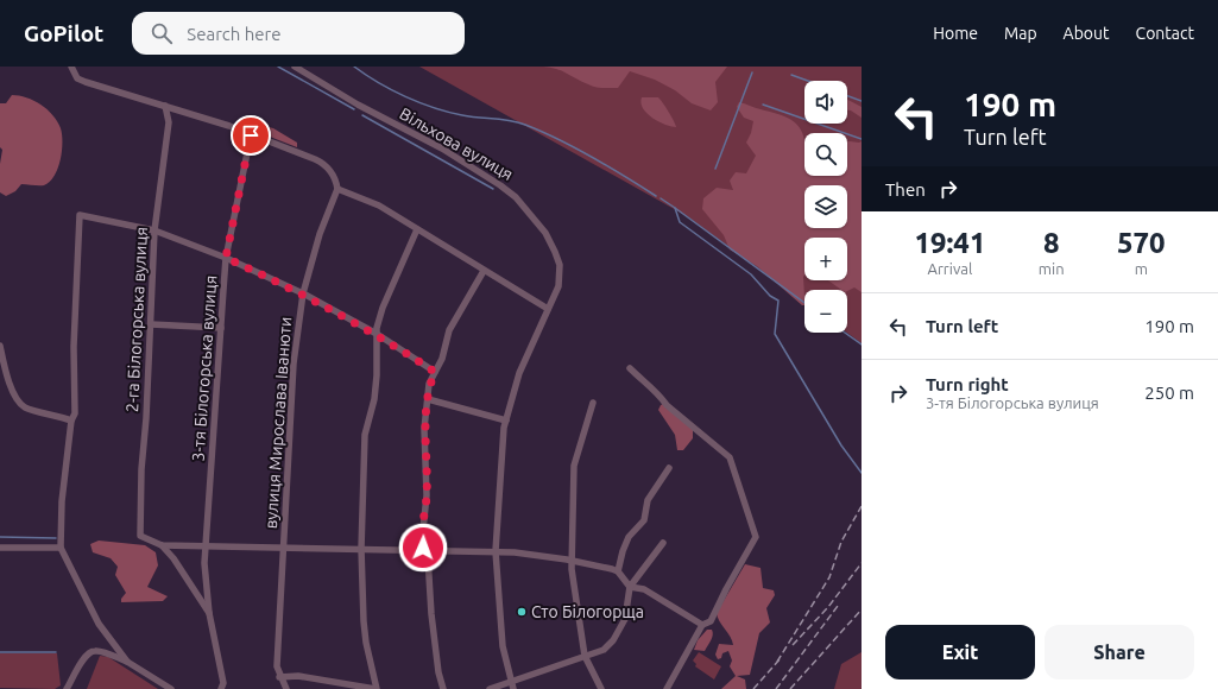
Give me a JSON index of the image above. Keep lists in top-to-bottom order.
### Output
{
  "streets": {
    "street": [
      "Вільхова вулиця",
      "2-га Білогорська вулиця",
      "3-тя Білогорська вулиця",
      "вулиця Мирослава Іванюти"
    ]
  },
  "places": ["Сто Білогорща"],
  "page": {
    "header": "GoPilot",
    "search": "Search here",
    "nav": [
      "Home",
      "Map",
      "About",
      "Contact"
    ],
    "turn": ["190 m", "Turn left"],
    "map_buttons": ["+", "−"],
    "then": "Then",
    "eta": [
      "19:41",
      "Arrival",
      "8",
      "min",
      "570",
      "m"
    ],
    "list": [
      {
        "name": "Turn left",
        "value": "190 m"
      },
      {
        "name": "Turn right",
        "note": "3-тя Білогорська вулиця",
        "value": "250 m"
      }
    ],
    "buttons": ["Exit", "Share"]
  }
}
